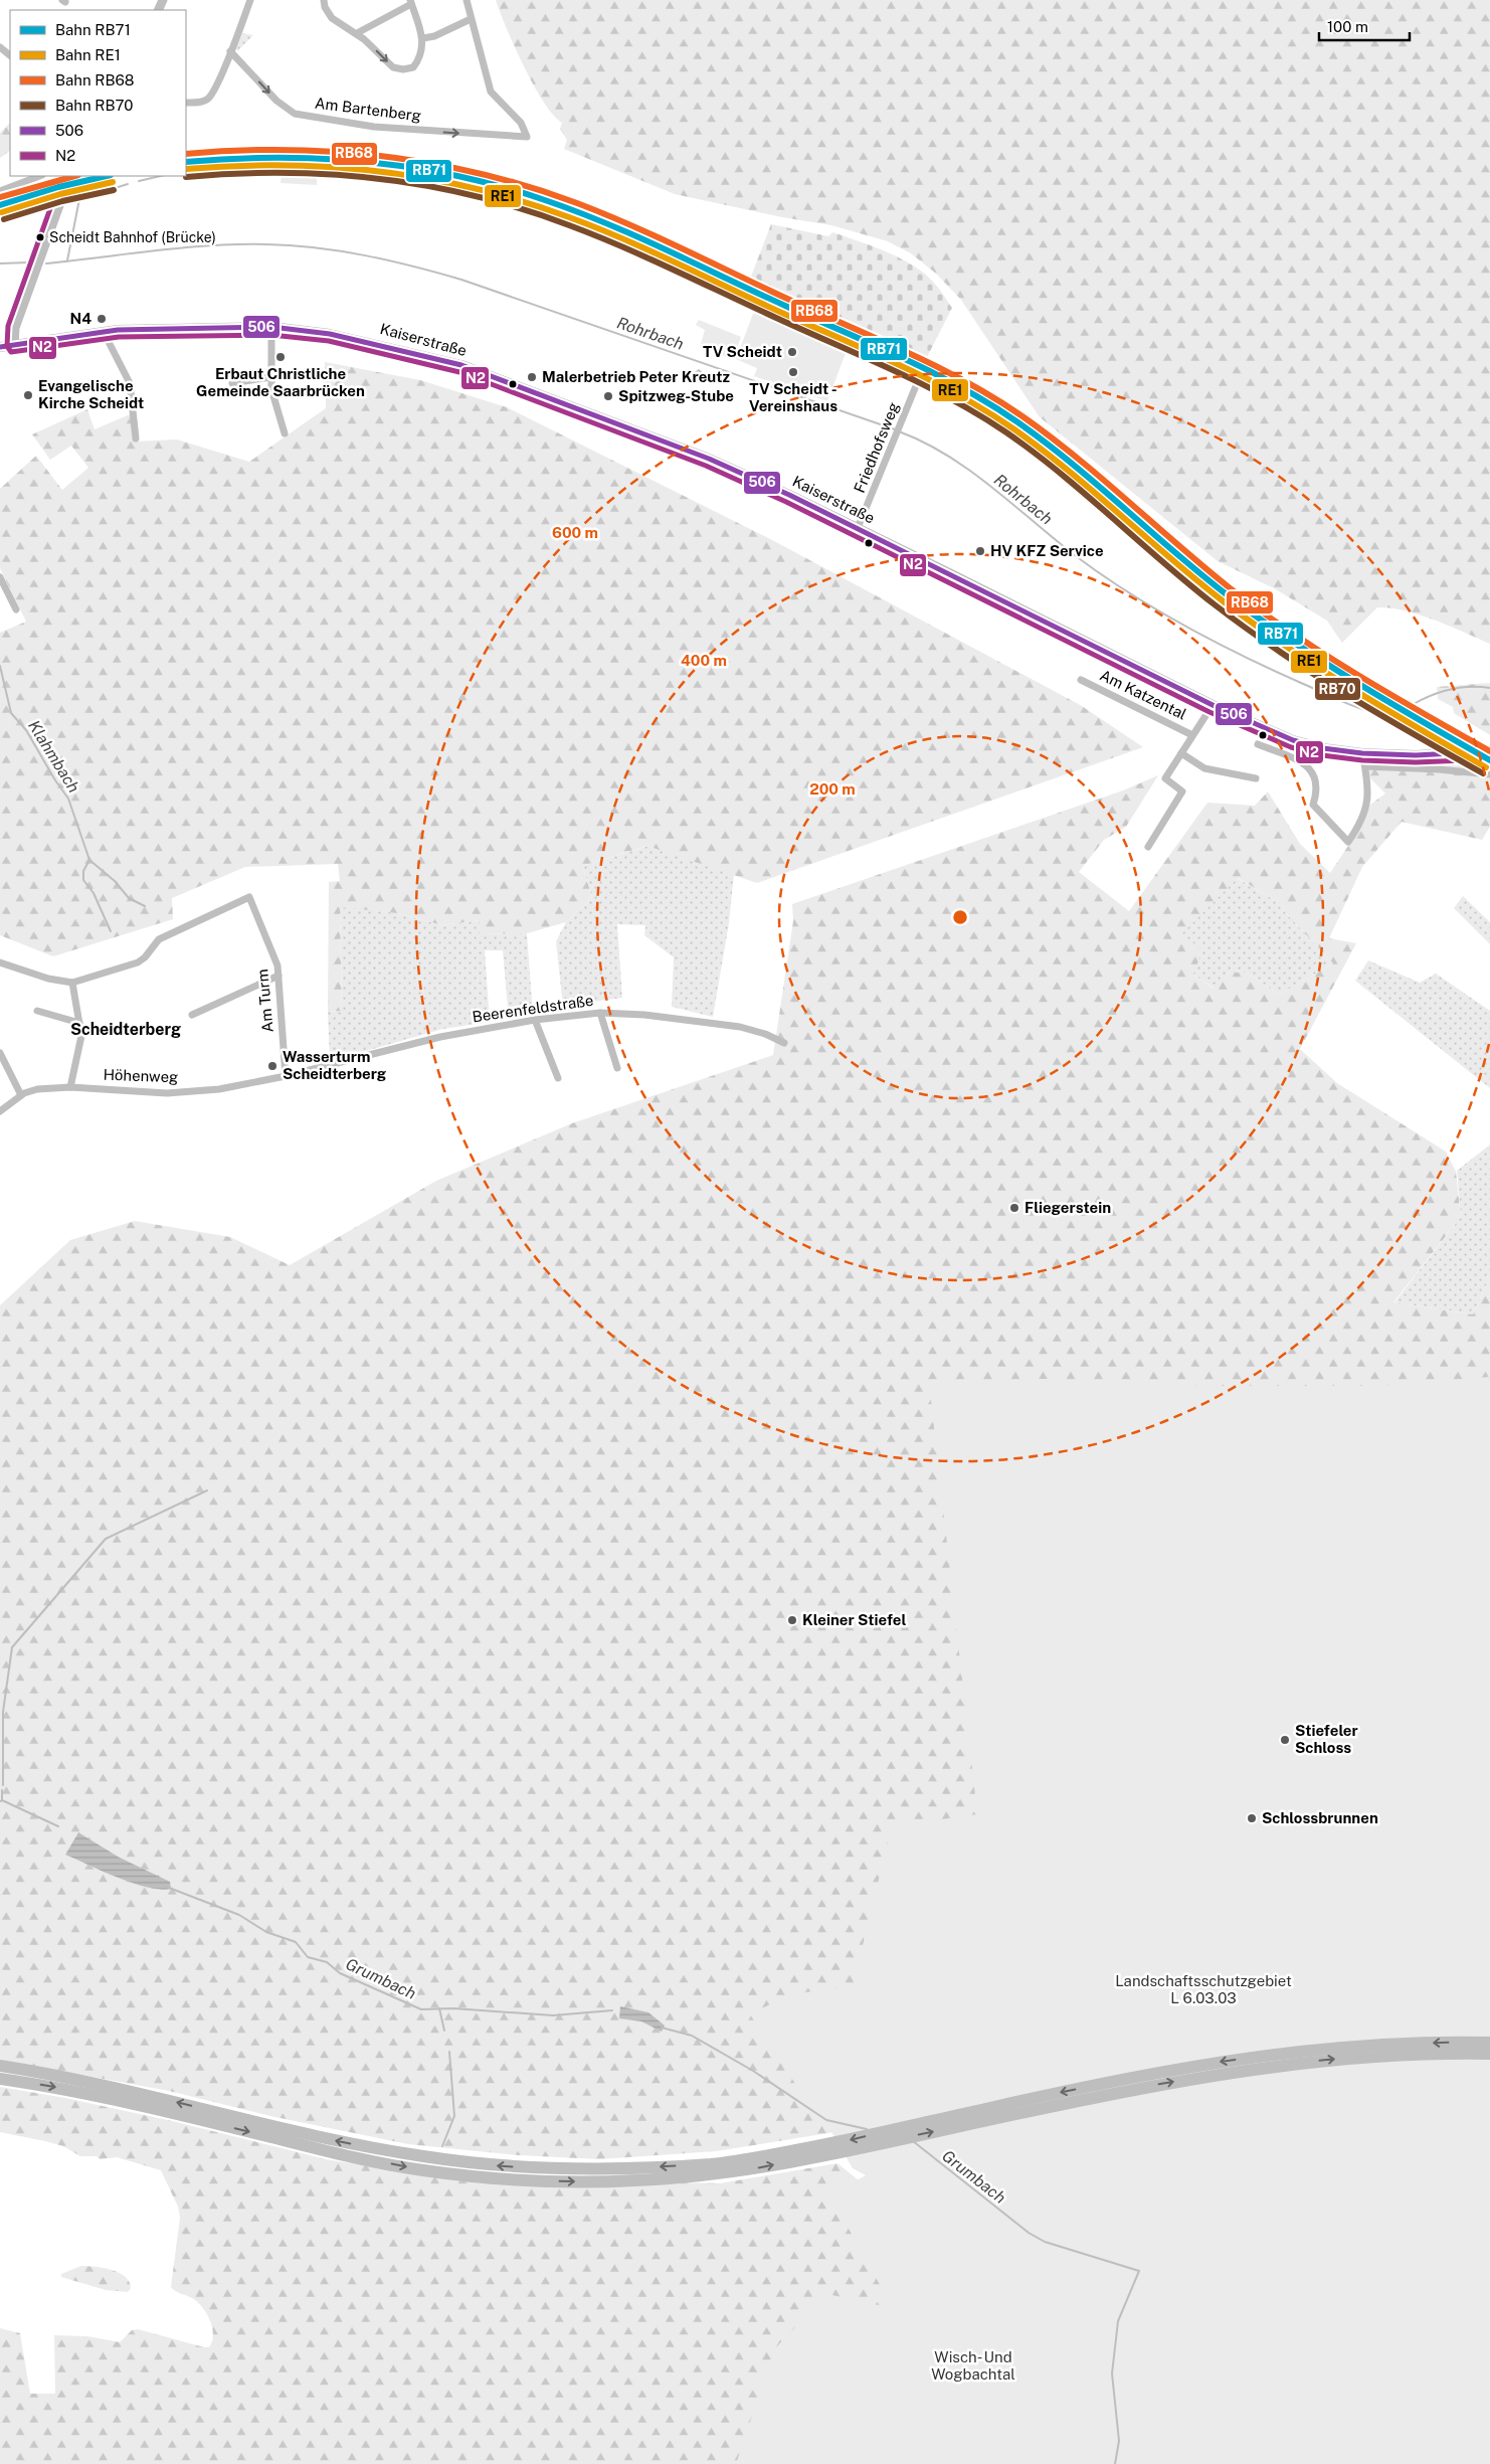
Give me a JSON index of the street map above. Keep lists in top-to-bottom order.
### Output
{
  "streets": {
    "main road": ["Kaiserstraße"],
    "street": [
      "Am Bartenberg",
      "Friedhofsweg",
      "Am Katzental",
      "Am Turm",
      "Beerenfeldstraße",
      "Höhenweg"
    ]
  },
  "crossings": [
    ["Kaiserstraße", "Friedhofsweg"],
    ["Am Turm", "Beerenfeldstraße"],
    ["Am Turm", "Höhenweg"],
    ["Beerenfeldstraße", "Höhenweg"]
  ],
  "districts": ["Scheidterberg"],
  "water": ["Rohrbach", "Klahmbach", "Grumbach"],
  "parks": ["Landschaftsschutzgebiet L 6.03.03", "Wisch- Und Wogbachtal"],
  "places": [
    "Scheidt Bahnhof (Brücke)",
    "N4",
    "TV Scheidt",
    "Erbaut Christliche Gemeinde Saarbrücken",
    "TV Scheidt - Vereinshaus",
    "Malerbetrieb Peter Kreutz",
    "Evangelische Kirche Scheidt",
    "Spitzweg-Stube",
    "HV KFZ Service",
    "Wasserturm Scheidterberg",
    "Fliegerstein",
    "Kleiner Stiefel",
    "Stiefeler Schloss",
    "Schlossbrunnen"
  ],
  "lines": [
    "rail line RB68",
    "rail line RB71",
    "rail line RE1",
    "rail line RB70",
    "transit line N2",
    "transit line 506"
  ],
  "legend": [
    "Bahn RB71",
    "Bahn RE1",
    "Bahn RB68",
    "Bahn RB70",
    "506",
    "N2"
  ],
  "scale_bar": "100 m",
  "rings": ["600 m", "400 m", "200 m"]
}
